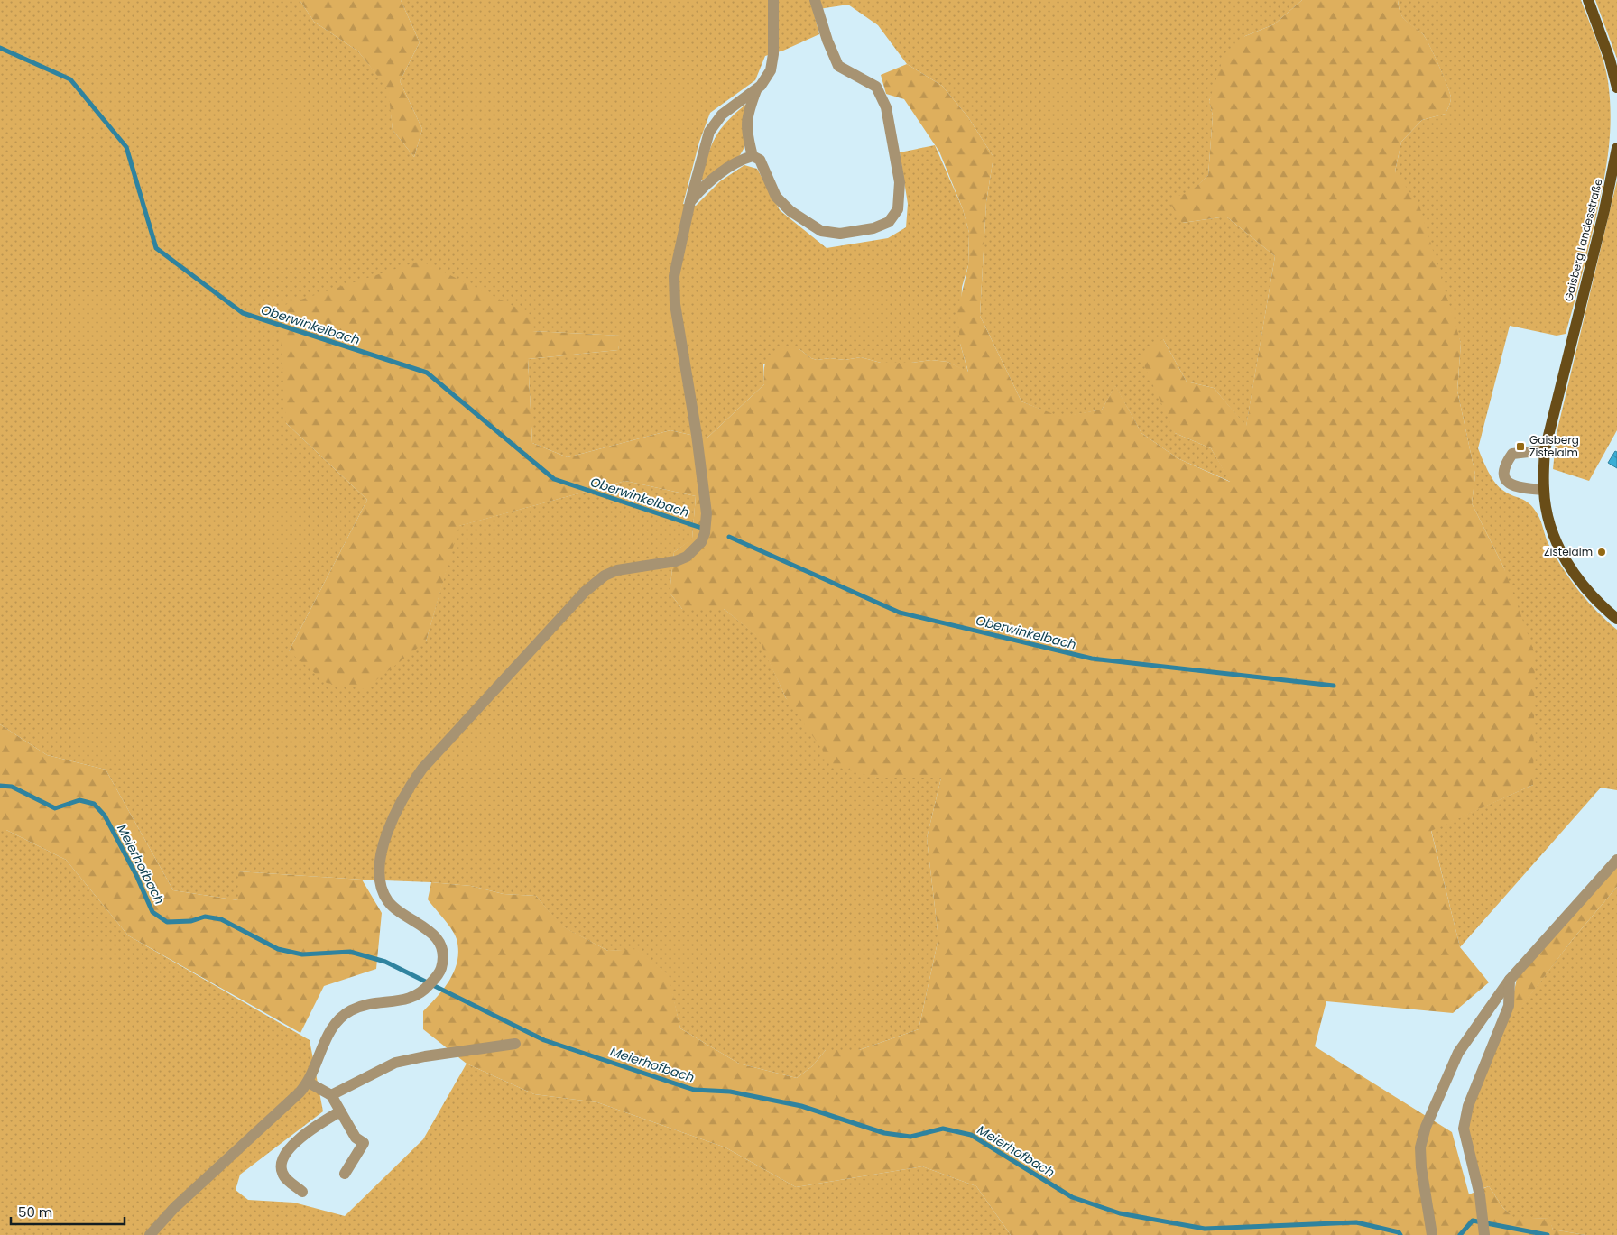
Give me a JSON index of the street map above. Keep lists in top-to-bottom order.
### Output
{
  "streets": {
    "main road": ["Gaisberg Landesstraße"]
  },
  "water": ["Oberwinkelbach", "Meierhofbach"],
  "places": {
    "transit": ["Gaisberg Zistelalm"],
    "other": ["Zistelalm"]
  },
  "scale_bar": "50 m"
}
